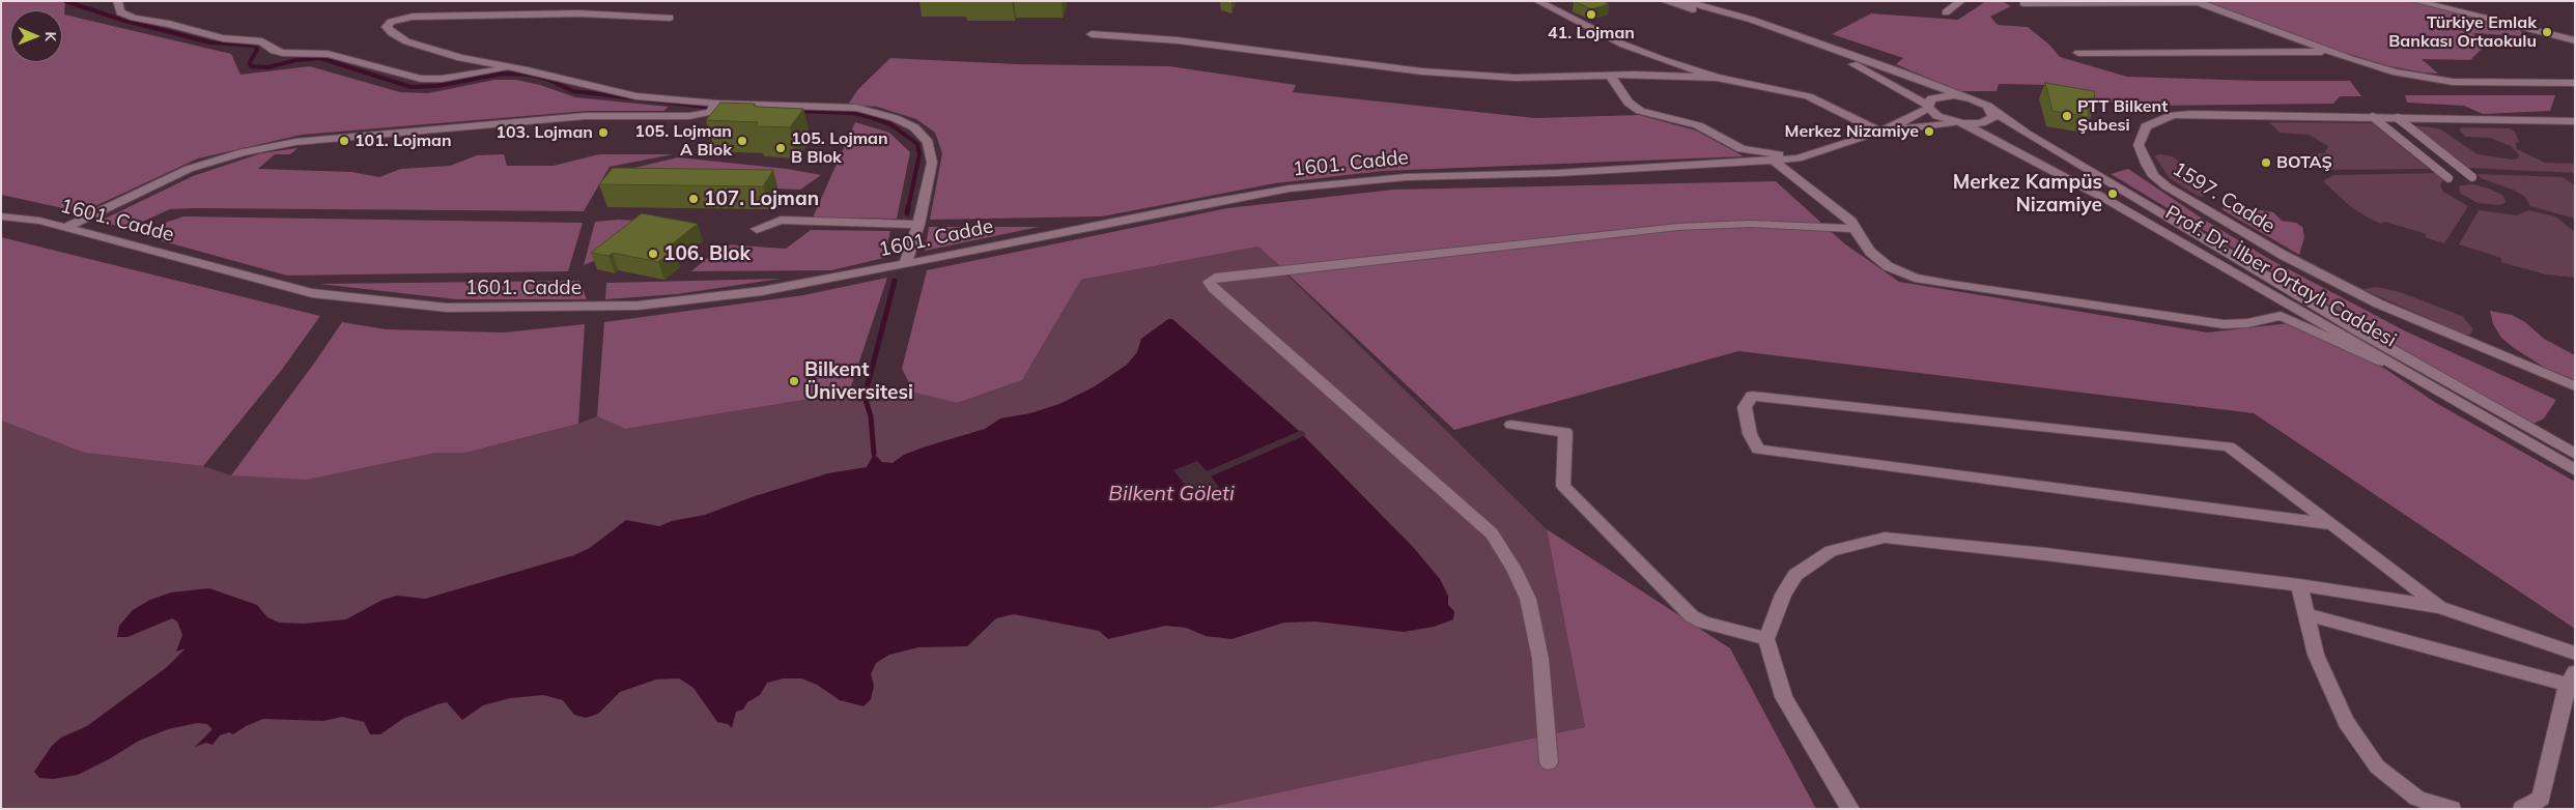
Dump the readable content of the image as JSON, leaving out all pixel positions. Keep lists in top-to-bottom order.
{
  "streets": {
    "street": ["1601. Cadde", "1597. Cadde", "Prof. Dr. İlber Ortaylı Caddesi"]
  },
  "crossings": [
    ["1601. Cadde", "Prof. Dr. İlber Ortaylı Caddesi"]
  ],
  "water": ["Bilkent Göleti"],
  "places": [
    "41. Lojman",
    "Türkiye Emlak Bankası Ortaokulu",
    "PTT Bilkent Şubesi",
    "Merkez Nizamiye",
    "103. Lojman",
    "101. Lojman",
    "105. Lojman A Blok",
    "105. Lojman B Blok",
    "BOTAŞ",
    "Merkez Kampüs Nizamiye",
    "107. Lojman",
    "106. Blok",
    "Bilkent Üniversitesi"
  ],
  "north": "right"
}
